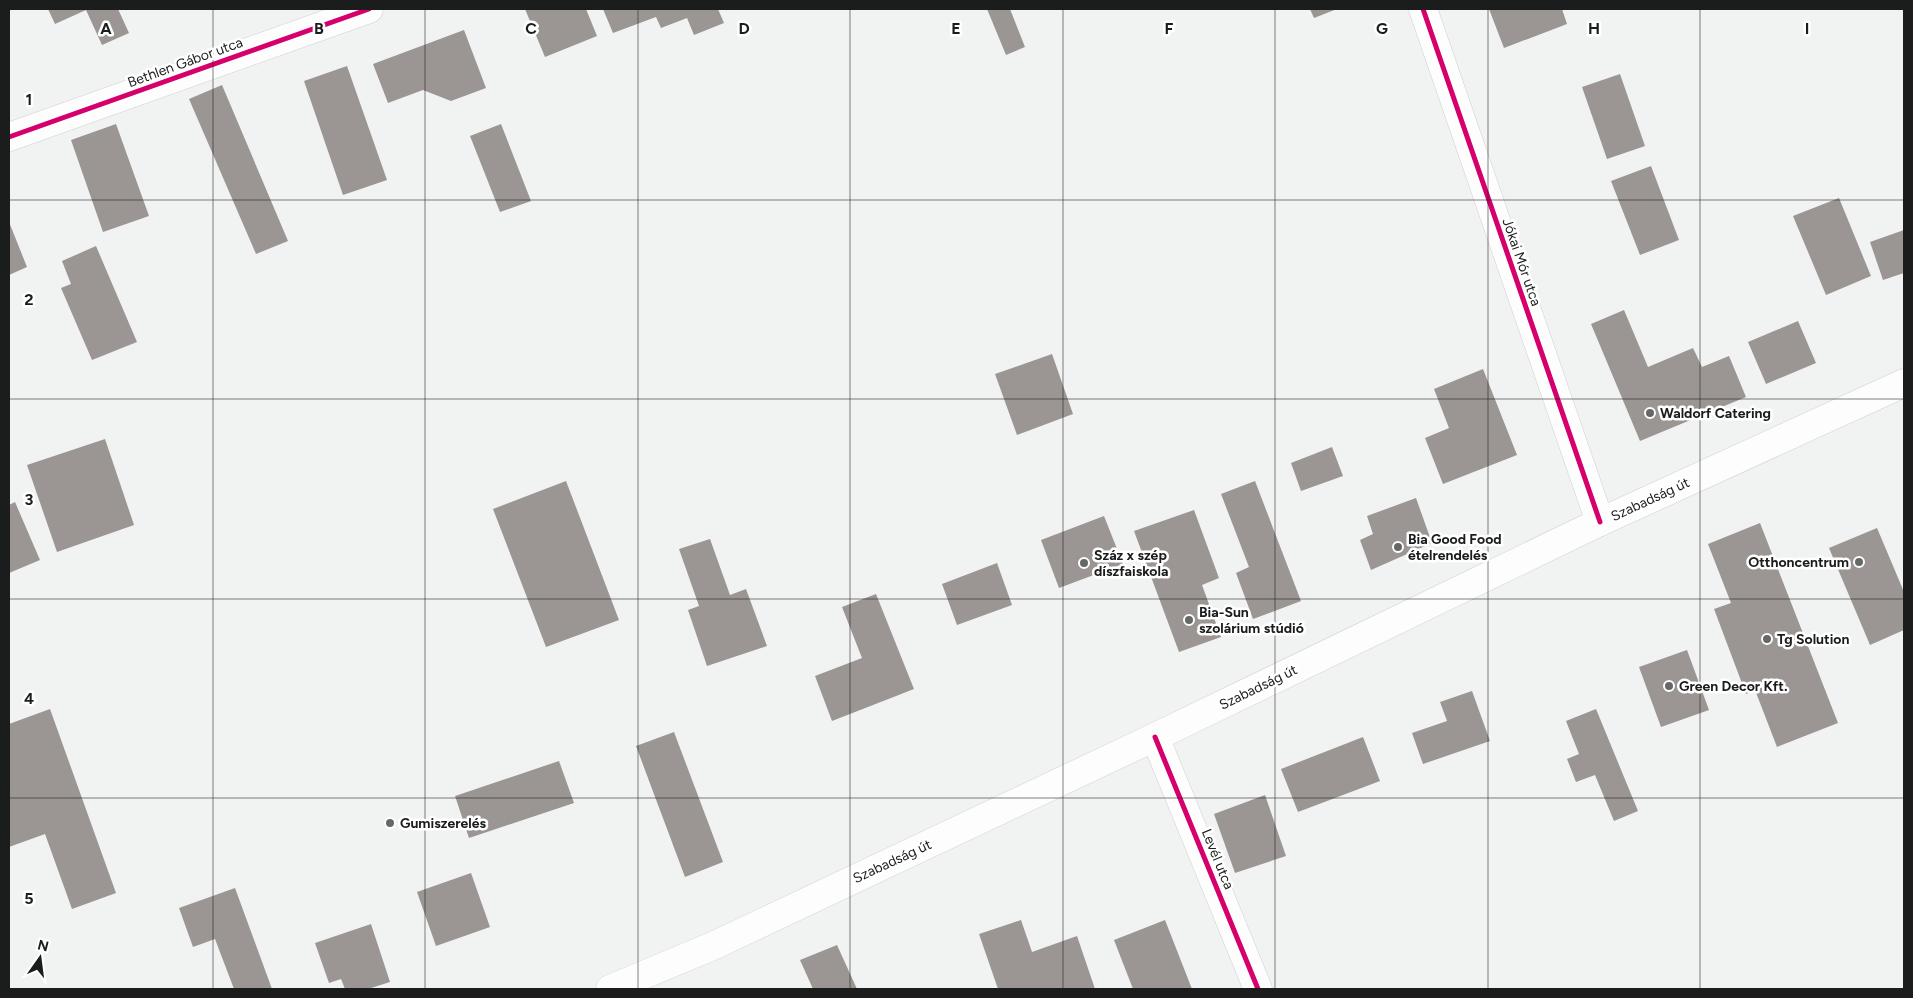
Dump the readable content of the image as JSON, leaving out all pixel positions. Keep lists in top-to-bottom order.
{
  "streets": {
    "main road": [
      "Bethlen Gábor utca",
      "Jókai Mór utca",
      "Szabadság út",
      "Levél utca"
    ]
  },
  "crossings": [
    ["Jókai Mór utca", "Szabadság út"],
    ["Szabadság út", "Levél utca"]
  ],
  "places": [
    "Waldorf Catering",
    "Bia Good Food ételrendelés",
    "Otthoncentrum",
    "Száz x szép díszfaiskola",
    "Bia-Sun szolárium stúdió",
    "Tg Solution",
    "Green Decor Kft.",
    "Gumiszerelés"
  ],
  "north": "top",
  "grid": {
    "columns": [
      "A",
      "B",
      "C",
      "D",
      "E",
      "F",
      "G",
      "H",
      "I"
    ],
    "rows": [
      "1",
      "2",
      "3",
      "4",
      "5"
    ]
  }
}
